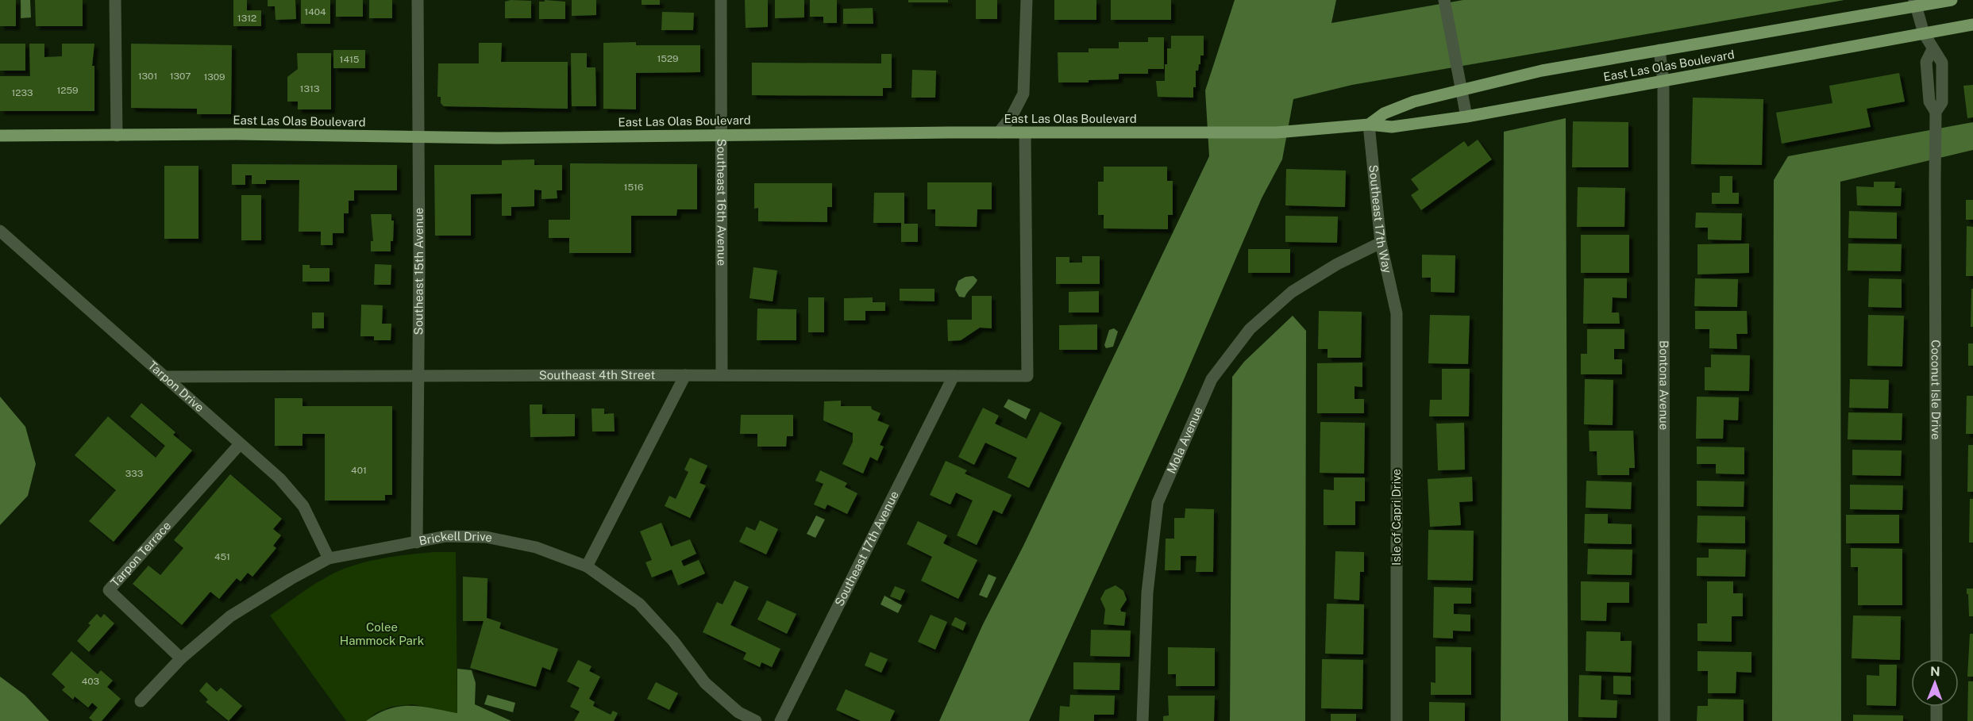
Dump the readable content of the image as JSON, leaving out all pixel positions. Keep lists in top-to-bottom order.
{
  "streets": {
    "main road": ["East Las Olas Boulevard"],
    "street": [
      "Southeast 16th Avenue",
      "Southeast 17th Way",
      "Southeast 15th Avenue",
      "Southeast 4th Street",
      "Bontona Avenue",
      "Tarpon Drive",
      "Coconut Isle Drive",
      "Mola Avenue",
      "Isle of Capri Drive",
      "Brickell Drive",
      "Southeast 17th Avenue",
      "Tarpon Terrace"
    ]
  },
  "crossings": [
    ["East Las Olas Boulevard", "Southeast 16th Avenue"],
    ["East Las Olas Boulevard", "Southeast 17th Way"],
    ["East Las Olas Boulevard", "Southeast 15th Avenue"],
    ["East Las Olas Boulevard", "Southeast 4th Street"],
    ["East Las Olas Boulevard", "Bontona Avenue"],
    ["East Las Olas Boulevard", "Coconut Isle Drive"],
    ["Southeast 16th Avenue", "Southeast 4th Street"],
    ["Southeast 17th Way", "Mola Avenue"],
    ["Southeast 17th Way", "Isle of Capri Drive"],
    ["Southeast 15th Avenue", "Southeast 4th Street"],
    ["Southeast 15th Avenue", "Brickell Drive"],
    ["Southeast 4th Street", "Tarpon Drive"],
    ["Southeast 4th Street", "Southeast 17th Avenue"],
    ["Tarpon Drive", "Brickell Drive"],
    ["Tarpon Drive", "Tarpon Terrace"],
    ["Brickell Drive", "Tarpon Terrace"]
  ],
  "parks": ["Colee Hammock Park"],
  "house_numbers": [
    "1404",
    "1312",
    "1529",
    "1415",
    "1301",
    "1307",
    "1309",
    "1313",
    "1259",
    "1233",
    "1516",
    "401",
    "333",
    "451",
    "403"
  ],
  "north": "top"
}
